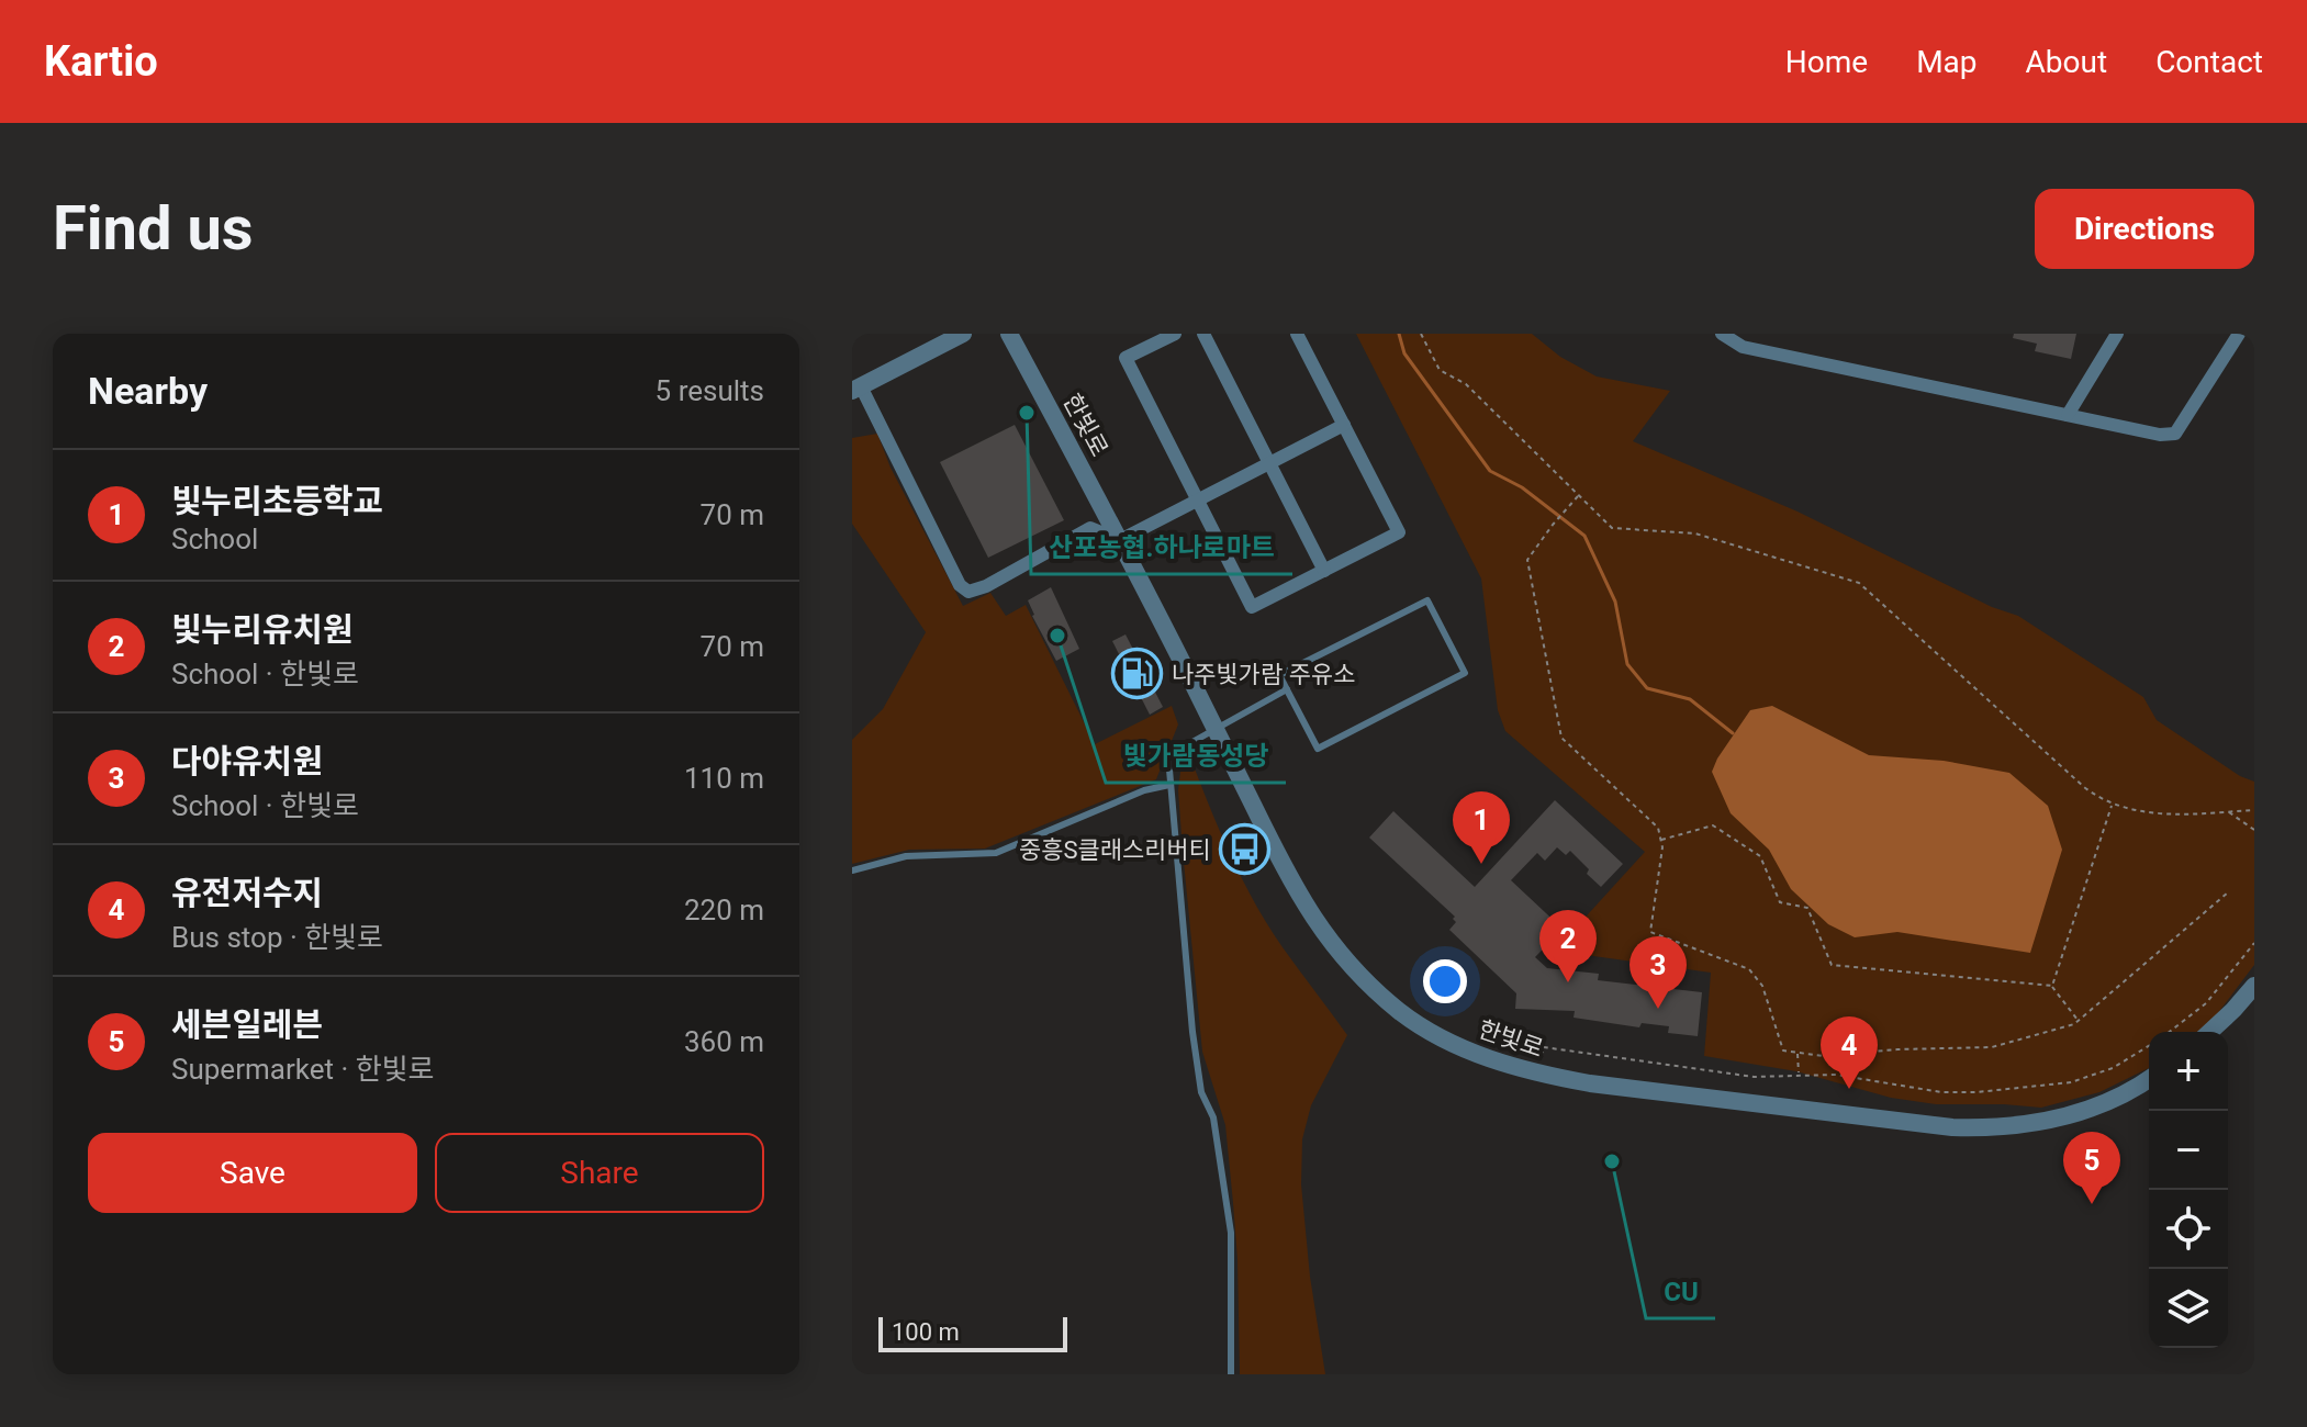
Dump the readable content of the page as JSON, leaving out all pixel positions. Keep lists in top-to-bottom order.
{
  "streets": {
    "street": ["한빛로"]
  },
  "places": {
    "other": ["산포농협.하나로마트", "빛가람동성당", "CU"],
    "fuel station": ["나주빛가람 주유소"],
    "bus stop": ["중흥S클래스리버티"]
  },
  "scale_bar": "100 m",
  "page": {
    "header": "Kartio",
    "nav": [
      "Home",
      "Map",
      "About",
      "Contact"
    ],
    "buttons": [
      "Directions",
      ["Save", "Share"]
    ],
    "title": "Find us",
    "heading": ["Nearby", "5 results"],
    "list": [
      {
        "mark": "1",
        "name": "빛누리초등학교",
        "note": "School",
        "value": "70 m"
      },
      {
        "mark": "2",
        "name": "빛누리유치원",
        "note": "School · 한빛로",
        "value": "70 m"
      },
      {
        "mark": "3",
        "name": "다야유치원",
        "note": "School · 한빛로",
        "value": "110 m"
      },
      {
        "mark": "4",
        "name": "유전저수지",
        "note": "Bus stop · 한빛로",
        "value": "220 m"
      },
      {
        "mark": "5",
        "name": "세븐일레븐",
        "note": "Supermarket · 한빛로",
        "value": "360 m"
      }
    ],
    "pins": [
      "1",
      "2",
      "3",
      "4",
      "5"
    ],
    "map_buttons": ["+", "−"],
    "scale": "100 m"
  }
}
